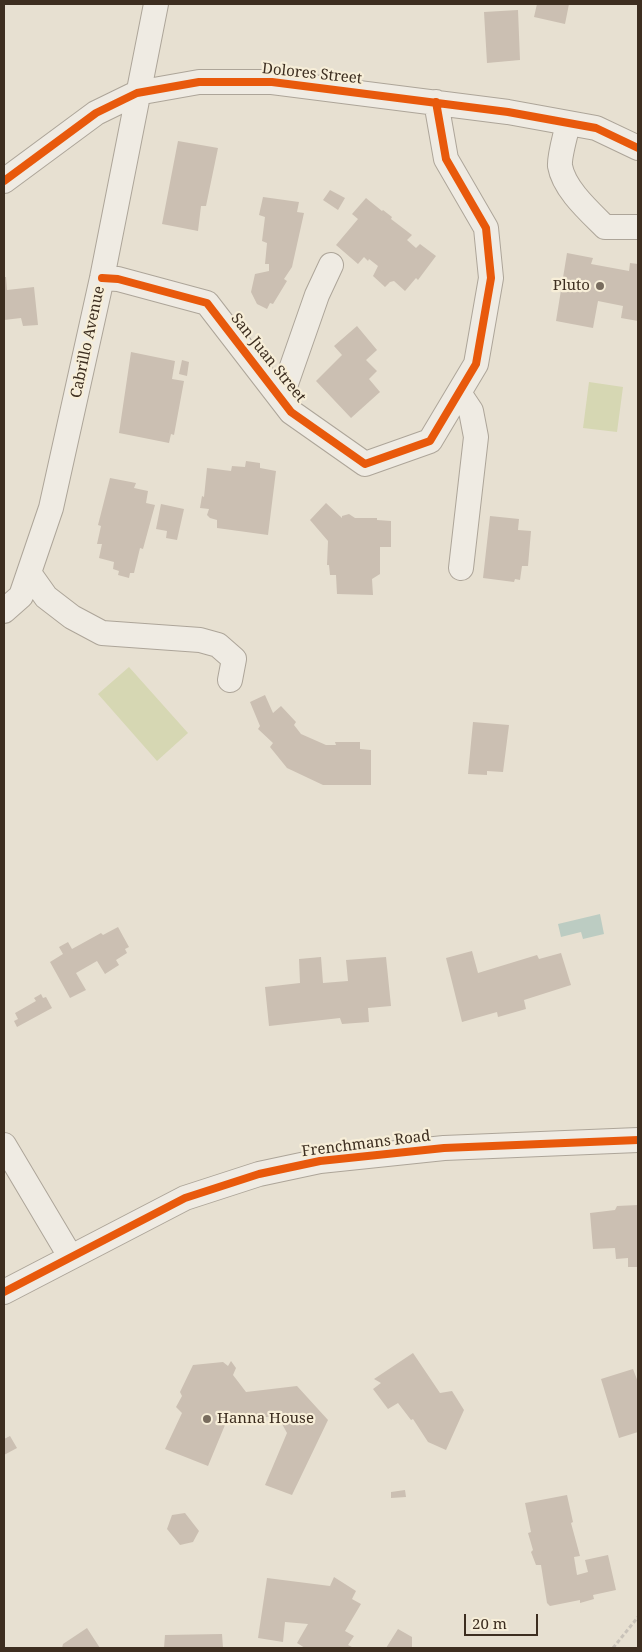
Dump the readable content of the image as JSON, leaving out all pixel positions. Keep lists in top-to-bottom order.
{
  "streets": {
    "street": [
      "Dolores Street",
      "Cabrillo Avenue",
      "San Juan Street",
      "Frenchmans Road"
    ]
  },
  "crossings": [
    ["Dolores Street", "Cabrillo Avenue"],
    ["Dolores Street", "San Juan Street"],
    ["Cabrillo Avenue", "San Juan Street"]
  ],
  "places": ["Pluto", "Hanna House"],
  "scale_bar": "20 m"
}
